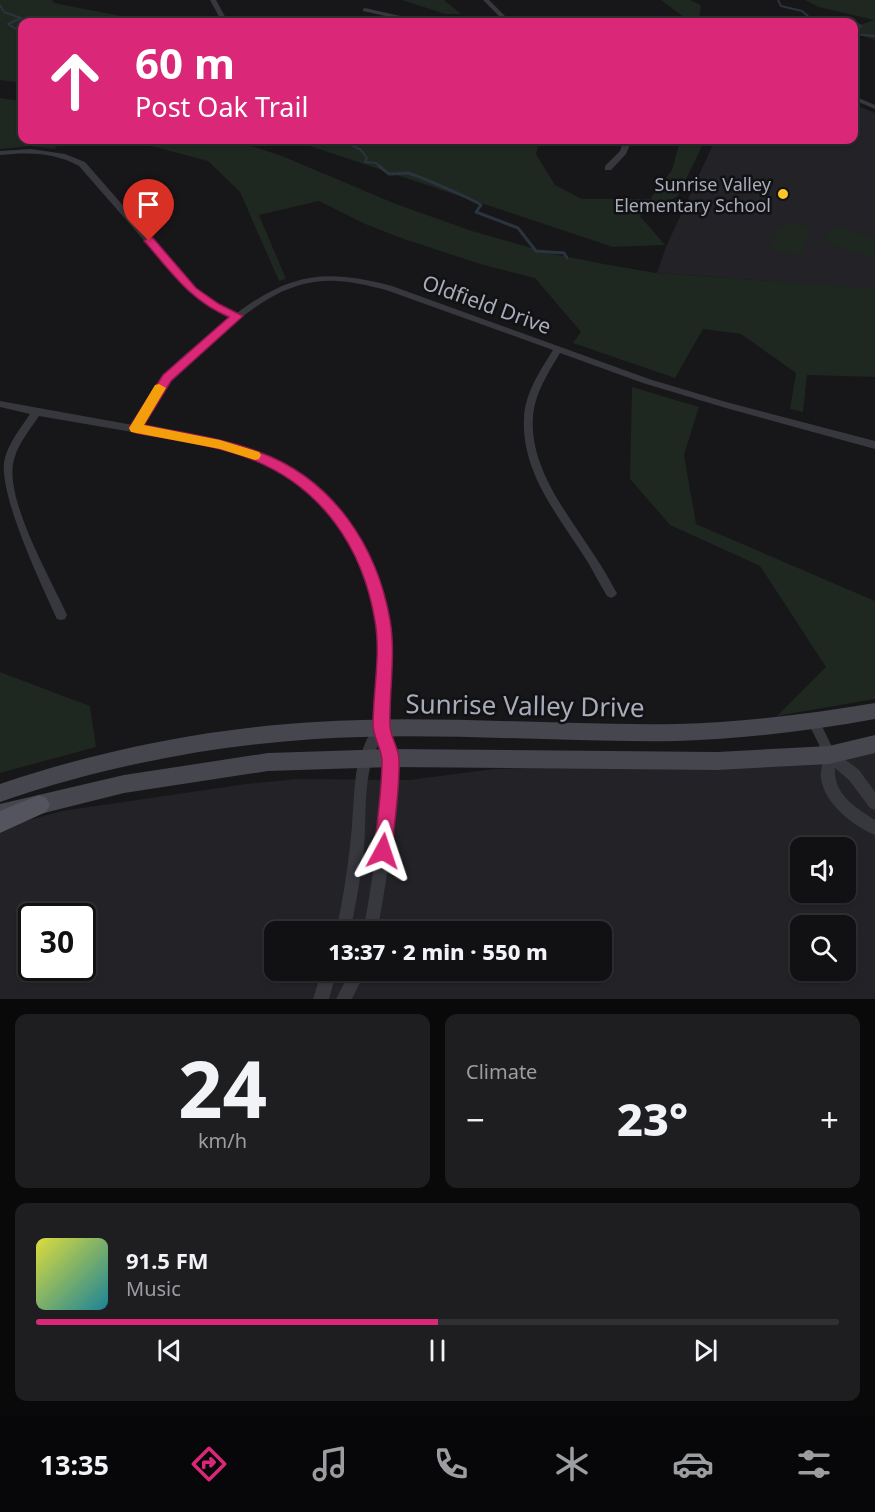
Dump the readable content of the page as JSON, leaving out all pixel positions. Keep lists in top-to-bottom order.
{
  "streets": {
    "main road": ["Sunrise Valley Drive"],
    "street": ["Oldfield Drive"]
  },
  "places": ["Sunrise Valley Elementary School"],
  "page": {
    "turn": ["60 m", "Post Oak Trail"],
    "limit": "30",
    "trip": "13:37 · 2 min · 550 m",
    "tile": [
      ["24", "km/h"],
      "Climate"
    ],
    "heat": ["−", "23°", "+"],
    "song": ["91.5 FM", "Music"],
    "tabs": "13:35"
  }
}
